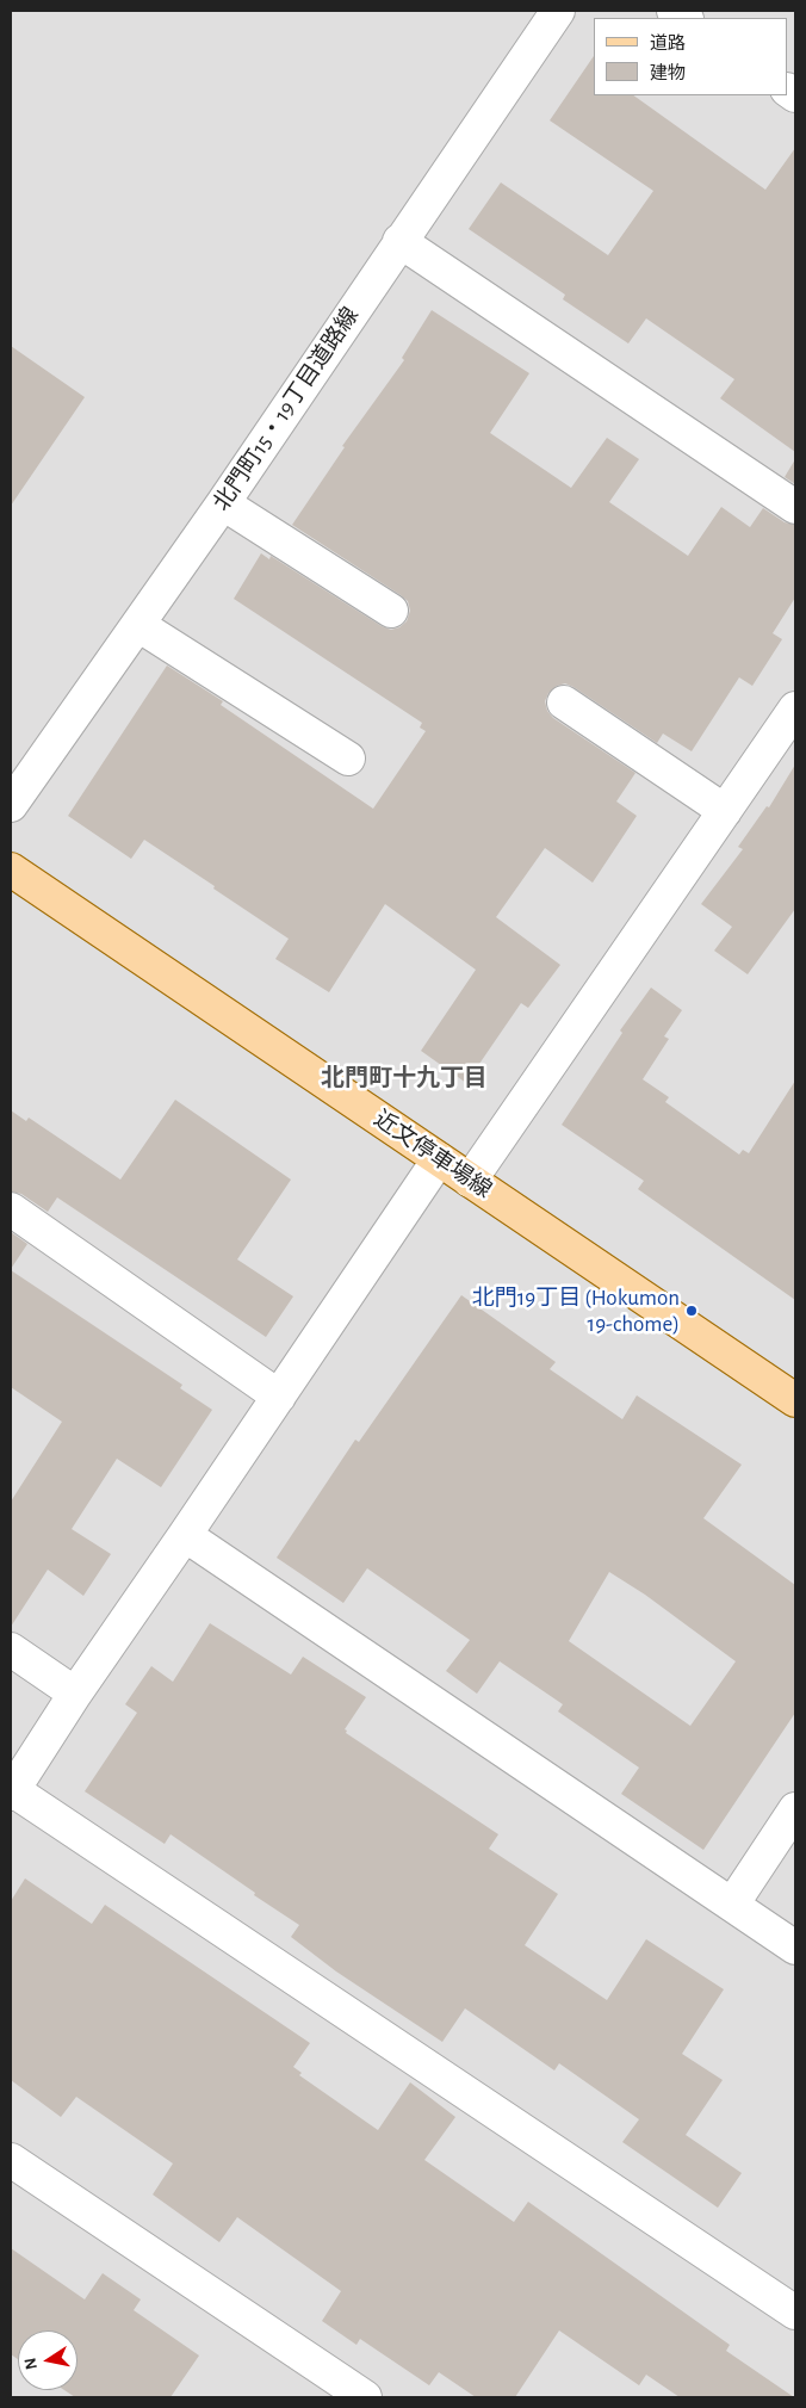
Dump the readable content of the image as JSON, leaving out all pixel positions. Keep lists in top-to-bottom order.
{
  "streets": {
    "main road": ["近文停車場線"],
    "street": ["北門町15・19丁目道路線"]
  },
  "districts": ["北門町十九丁目"],
  "places": ["北門19丁目 (Hokumon 19-chome)"],
  "legend": ["道路", "建物"],
  "north": "left"
}
